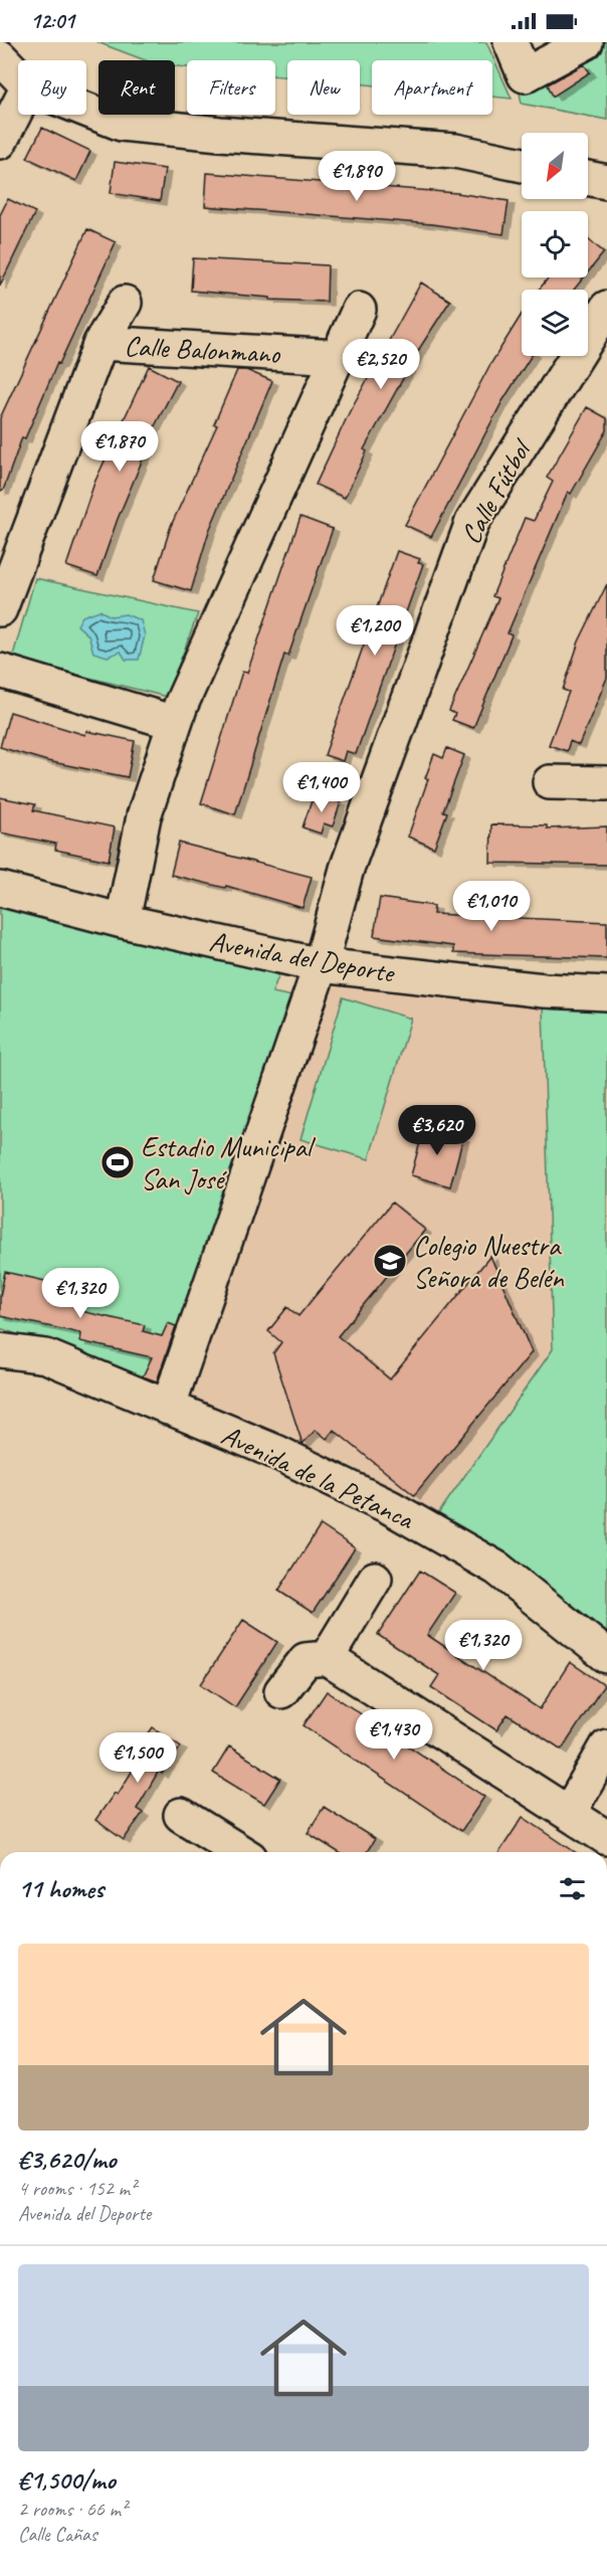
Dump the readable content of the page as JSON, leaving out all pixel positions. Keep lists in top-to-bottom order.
{
  "streets": {
    "street": [
      "Calle Balonmano",
      "Calle Fútbol",
      "Avenida del Deporte",
      "Avenida de la Petanca"
    ]
  },
  "crossings": [
    ["Calle Fútbol", "Avenida del Deporte"],
    ["Calle Fútbol", "Avenida de la Petanca"]
  ],
  "places": {
    "sports": ["Estadio Municipal San José"],
    "school or university": ["Colegio Nuestra Señora de Belén"]
  },
  "north": "bottom left",
  "page": {
    "status": "12:01",
    "chip": [
      "Buy",
      "Rent",
      "Filters",
      "New",
      "Apartment"
    ],
    "price": [
      "€1,890",
      "€2,520",
      "€1,870",
      "€1,200",
      "€1,400",
      "€1,010",
      "€3,620",
      "€1,320",
      "€1,320",
      "€1,430",
      "€1,500"
    ],
    "heading": "11 homes",
    "list": [
      {
        "name": "€3,620/mo",
        "note": "4 rooms · 152 m² · Avenida del Deporte"
      },
      {
        "name": "€1,500/mo",
        "note": "2 rooms · 66 m² · Calle Cañas"
      }
    ]
  }
}
